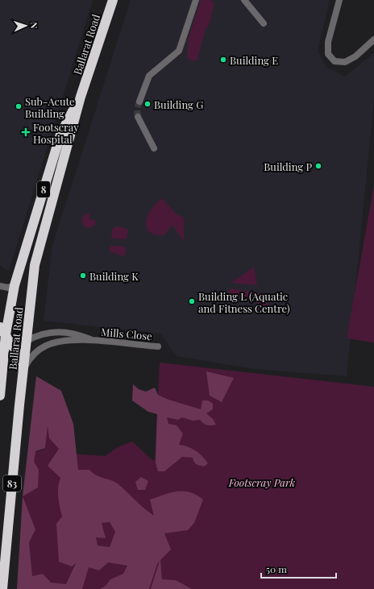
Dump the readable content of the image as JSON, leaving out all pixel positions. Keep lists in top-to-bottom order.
{
  "streets": {
    "highway": ["Ballarat Road", "8", "83"],
    "street": ["Mills Close"]
  },
  "crossings": [
    ["Ballarat Road", "Mills Close"],
    ["Ballarat Road", "83"]
  ],
  "parks": ["Footscray Park"],
  "places": {
    "other": [
      "Building E",
      "Building G",
      "Sub-Acute Building",
      "Building P",
      "Building K",
      "Building L (Aquatic and Fitness Centre)"
    ],
    "health": ["Footscray Hospital"]
  },
  "scale_bar": "50 m",
  "north": "right"
}
